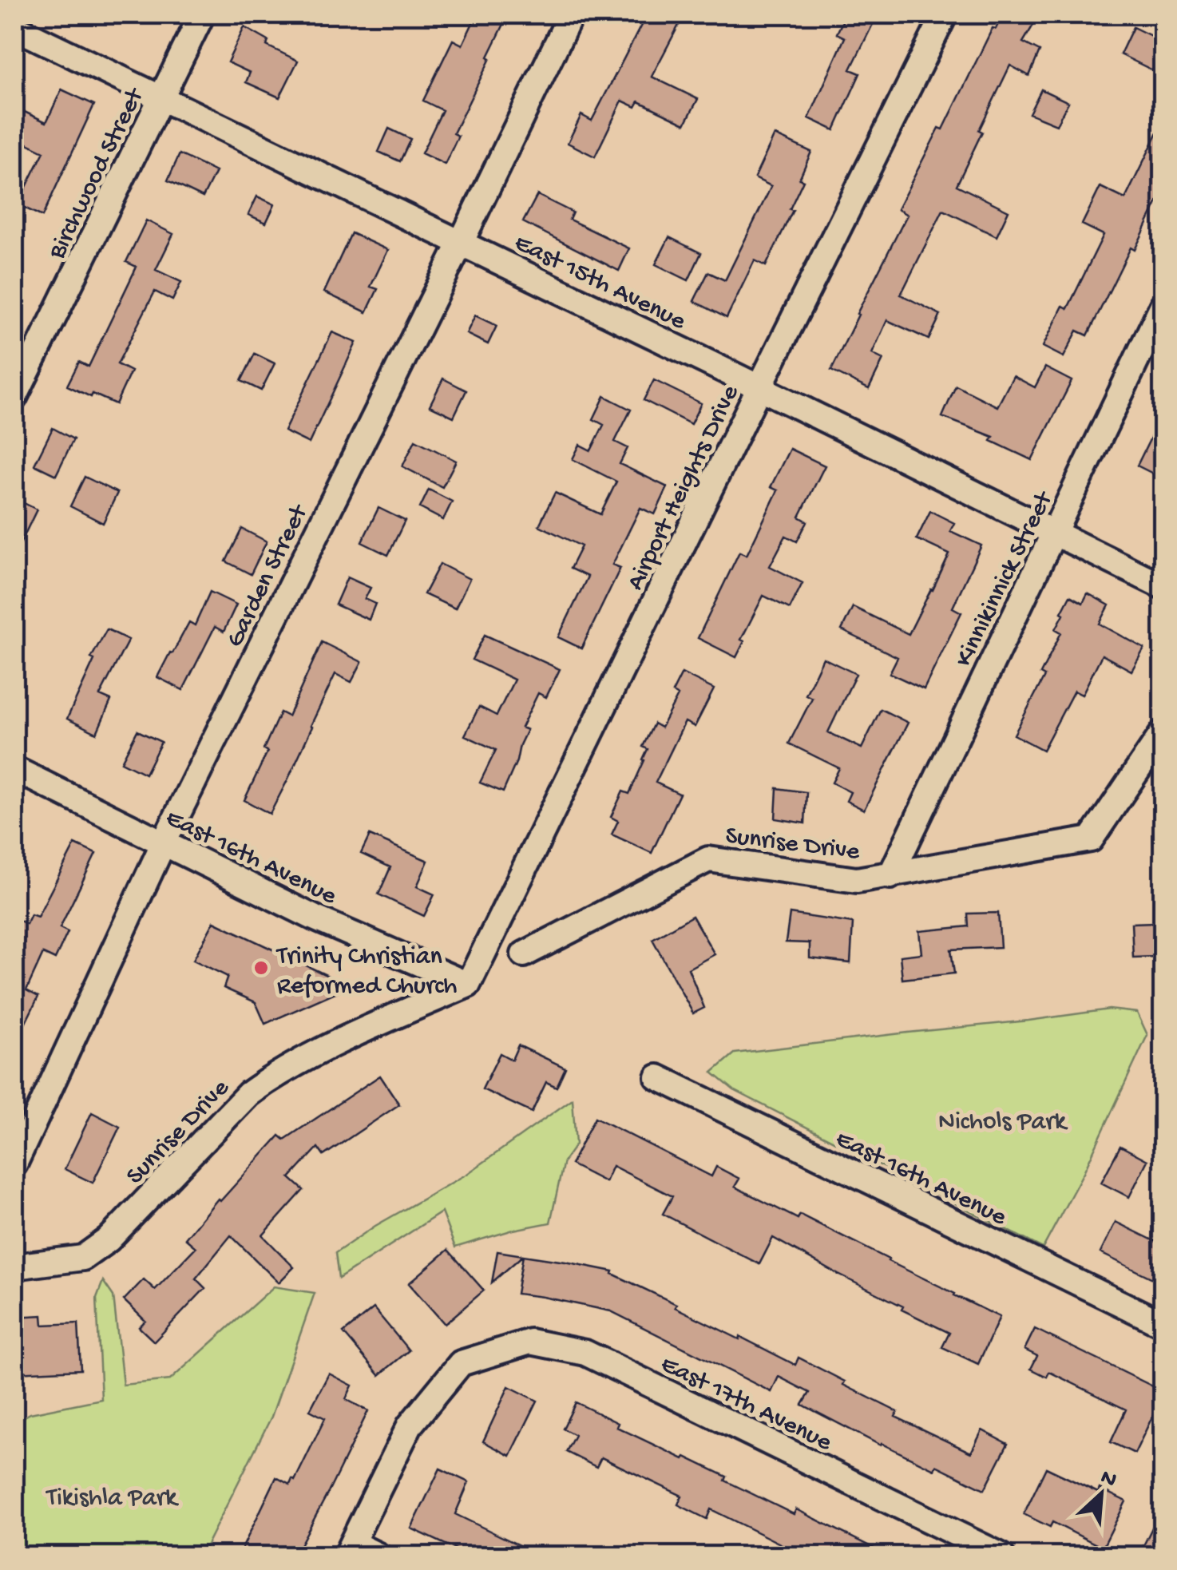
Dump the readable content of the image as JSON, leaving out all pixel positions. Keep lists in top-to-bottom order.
{
  "streets": {
    "street": [
      "Birchwood Street",
      "East 15th Avenue",
      "Airport Heights Drive",
      "Garden Street",
      "Kinnikinnick Street",
      "Sunrise Drive",
      "East 16th Avenue",
      "East 17th Avenue"
    ]
  },
  "crossings": [
    ["Birchwood Street", "East 15th Avenue"],
    ["East 15th Avenue", "Airport Heights Drive"],
    ["East 15th Avenue", "Garden Street"],
    ["East 15th Avenue", "Kinnikinnick Street"],
    ["Airport Heights Drive", "Sunrise Drive"],
    ["Airport Heights Drive", "East 16th Avenue"],
    ["Garden Street", "East 16th Avenue"],
    ["Kinnikinnick Street", "Sunrise Drive"],
    ["Sunrise Drive", "East 16th Avenue"]
  ],
  "parks": ["Nichols Park", "Tikishla Park"],
  "places": ["Trinity Christian Reformed Church"],
  "north": "top right"
}
